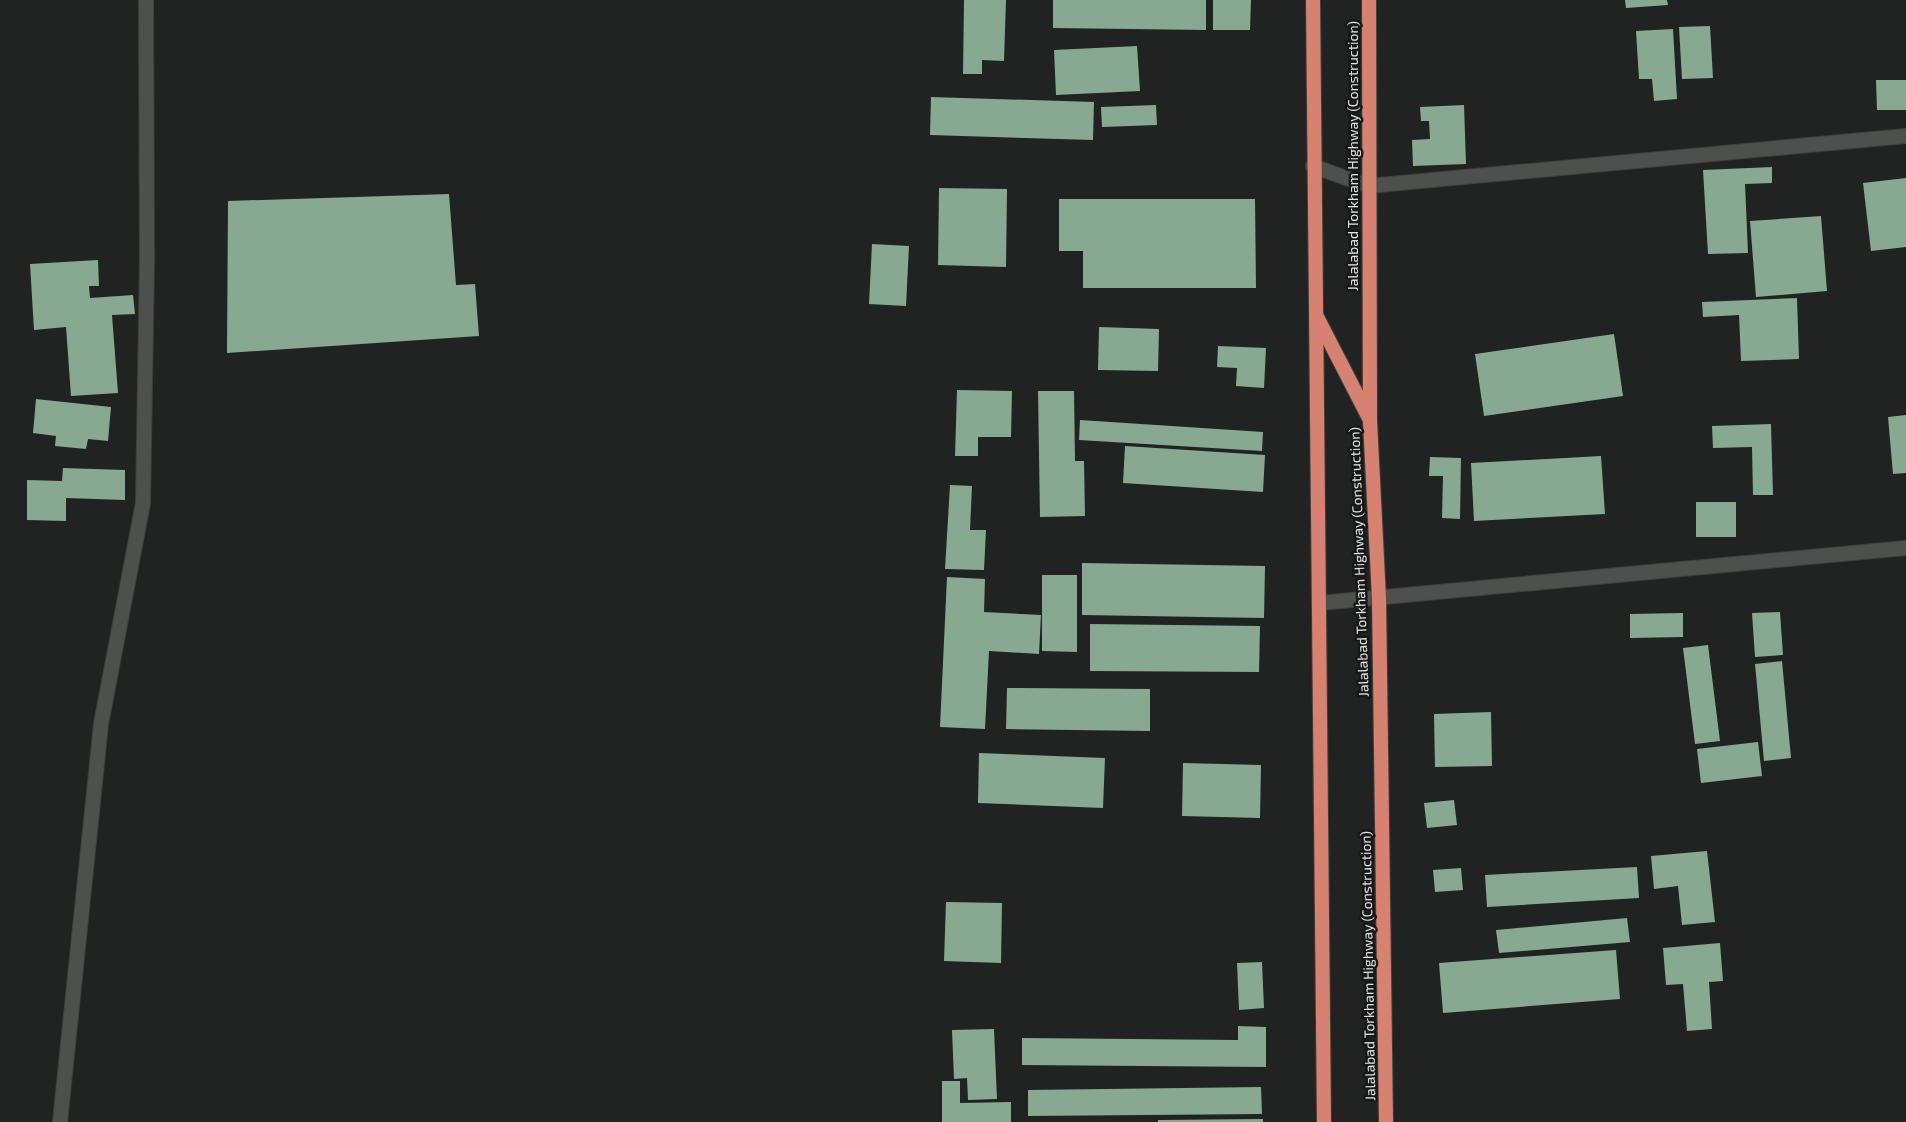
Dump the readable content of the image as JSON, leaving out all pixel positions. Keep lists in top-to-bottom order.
{
  "streets": {
    "highway": ["Jalalabad Torkham Highway (Construction)"]
  }
}
